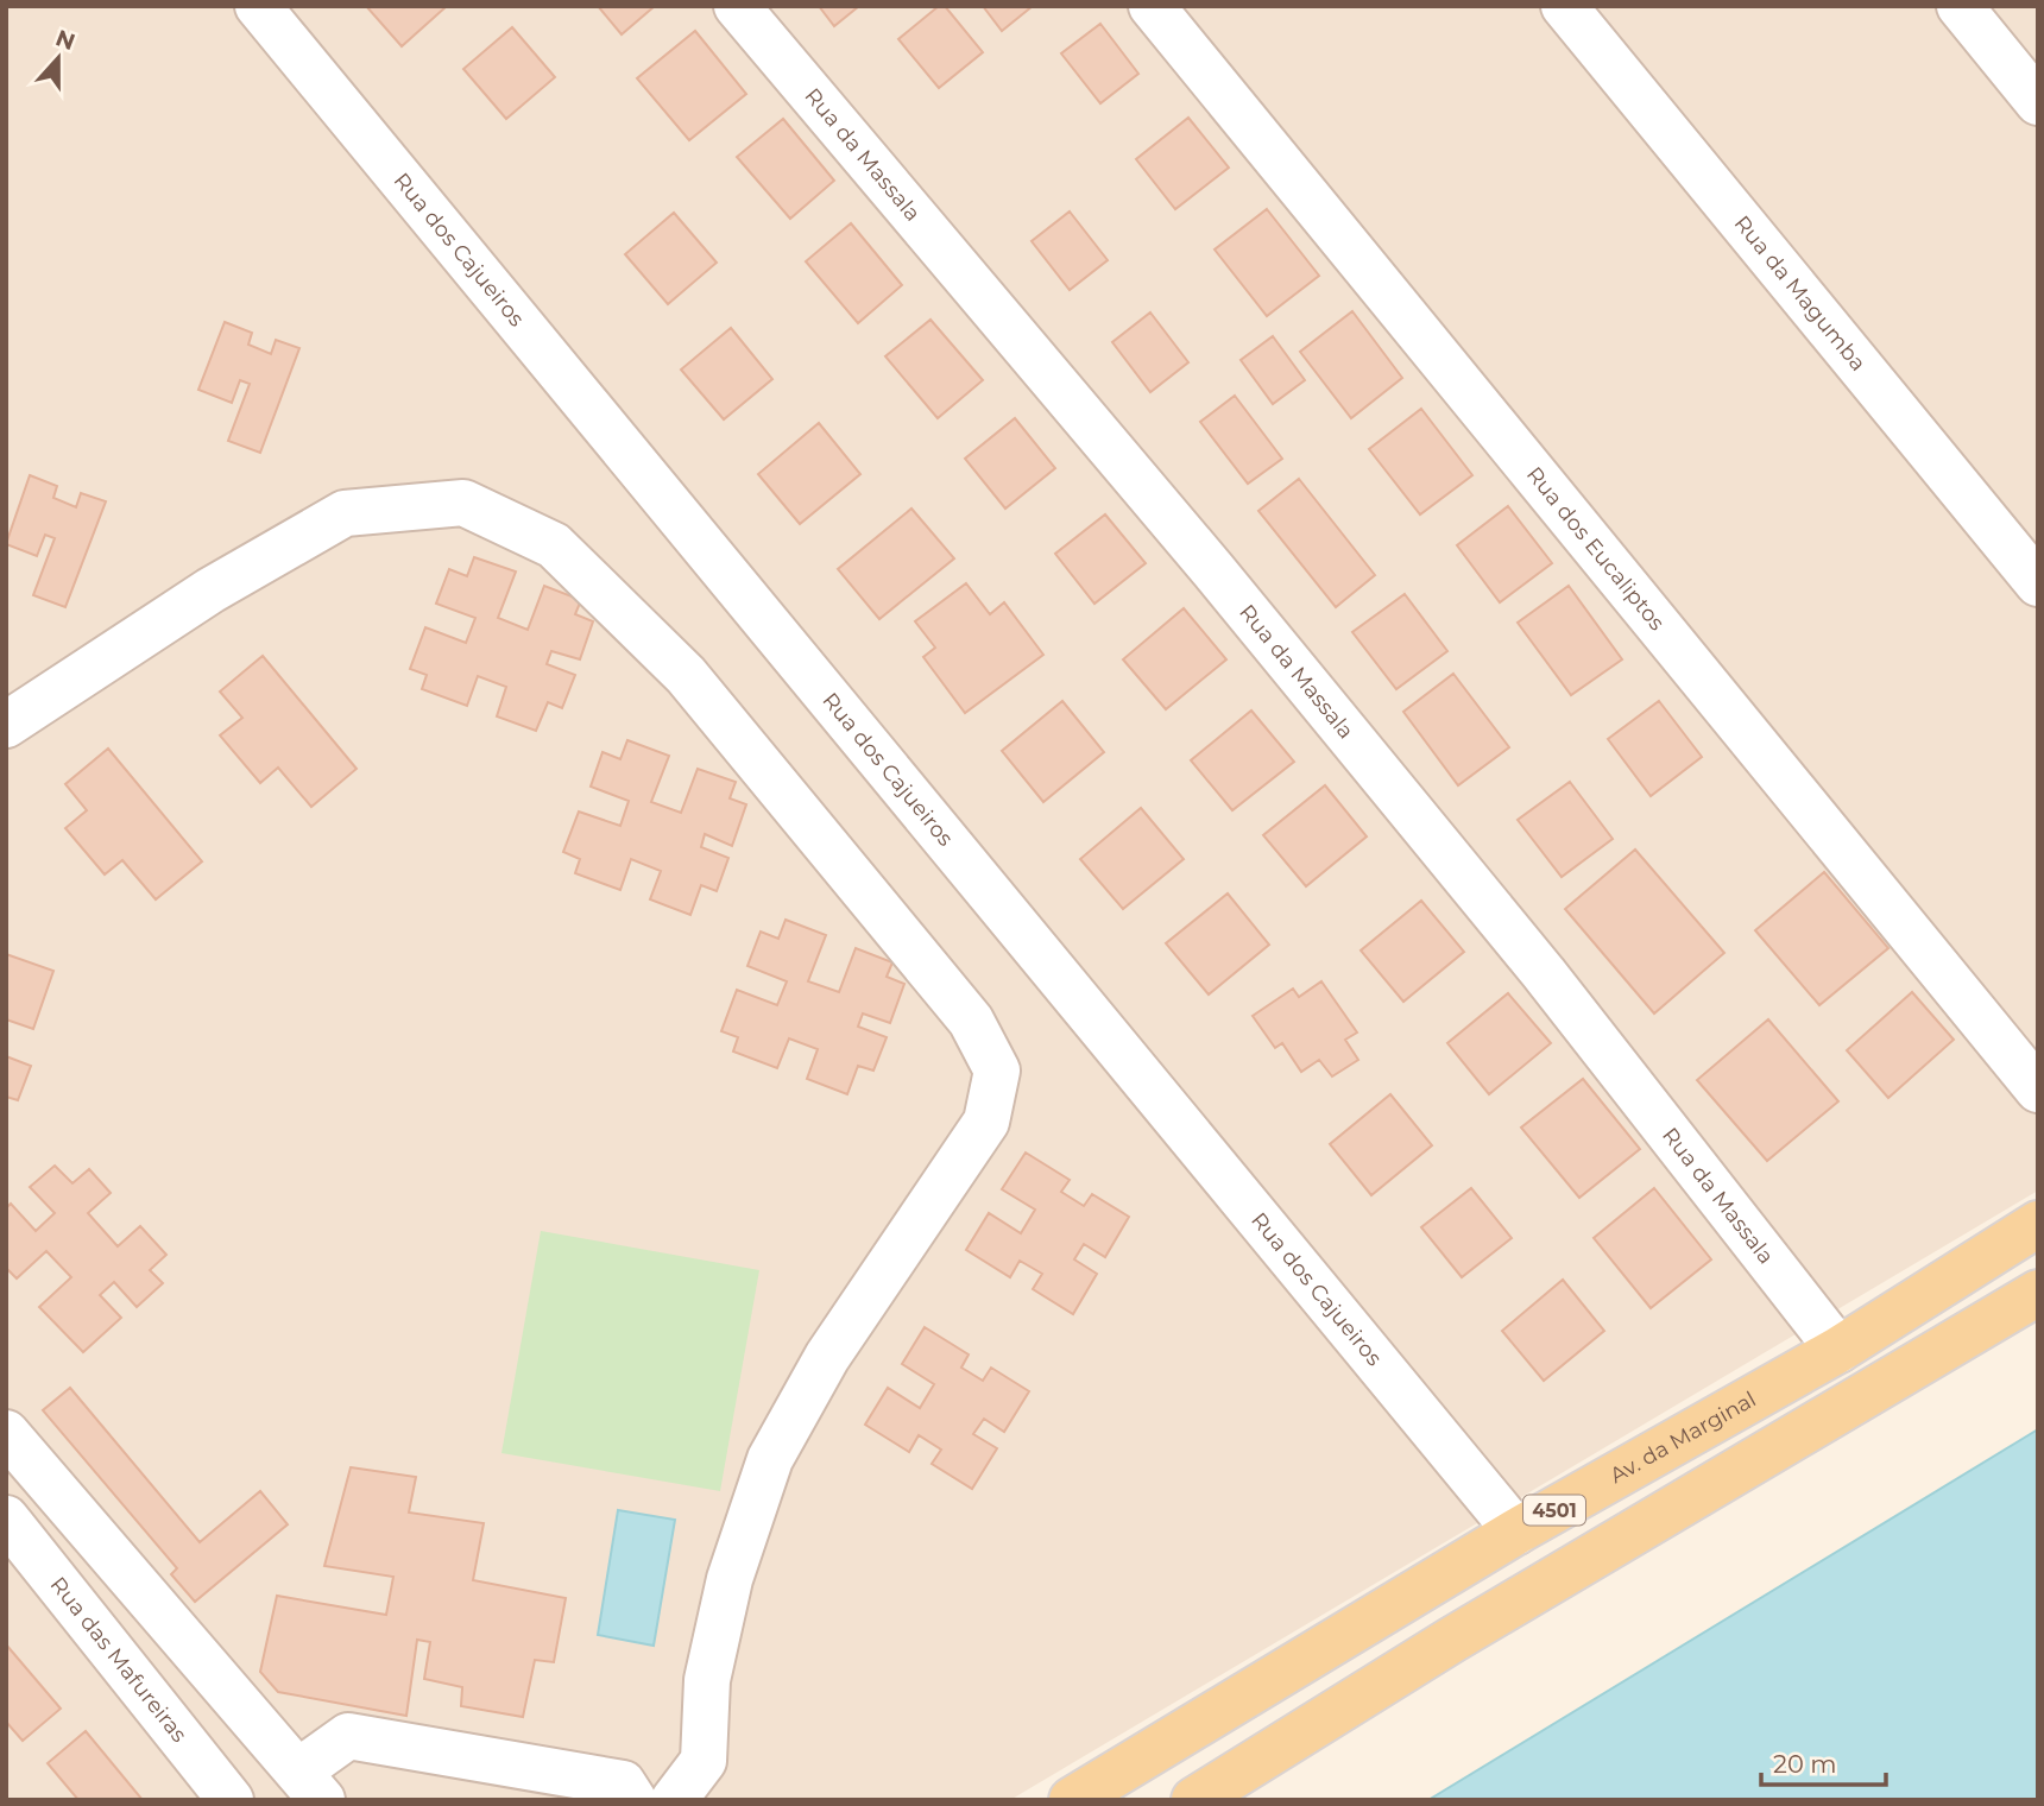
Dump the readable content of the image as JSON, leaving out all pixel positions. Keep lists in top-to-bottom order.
{
  "streets": {
    "main road": ["Av. da Marginal", "4501"],
    "street": [
      "Rua da Massala",
      "Rua dos Cajueiros",
      "Rua da Magumba",
      "Rua dos Eucaliptos",
      "Rua das Mafureiras"
    ]
  },
  "crossings": [
    ["Rua da Massala", "Av. da Marginal"],
    ["Rua dos Cajueiros", "Av. da Marginal"]
  ],
  "scale_bar": "20 m",
  "north": "top"
}
